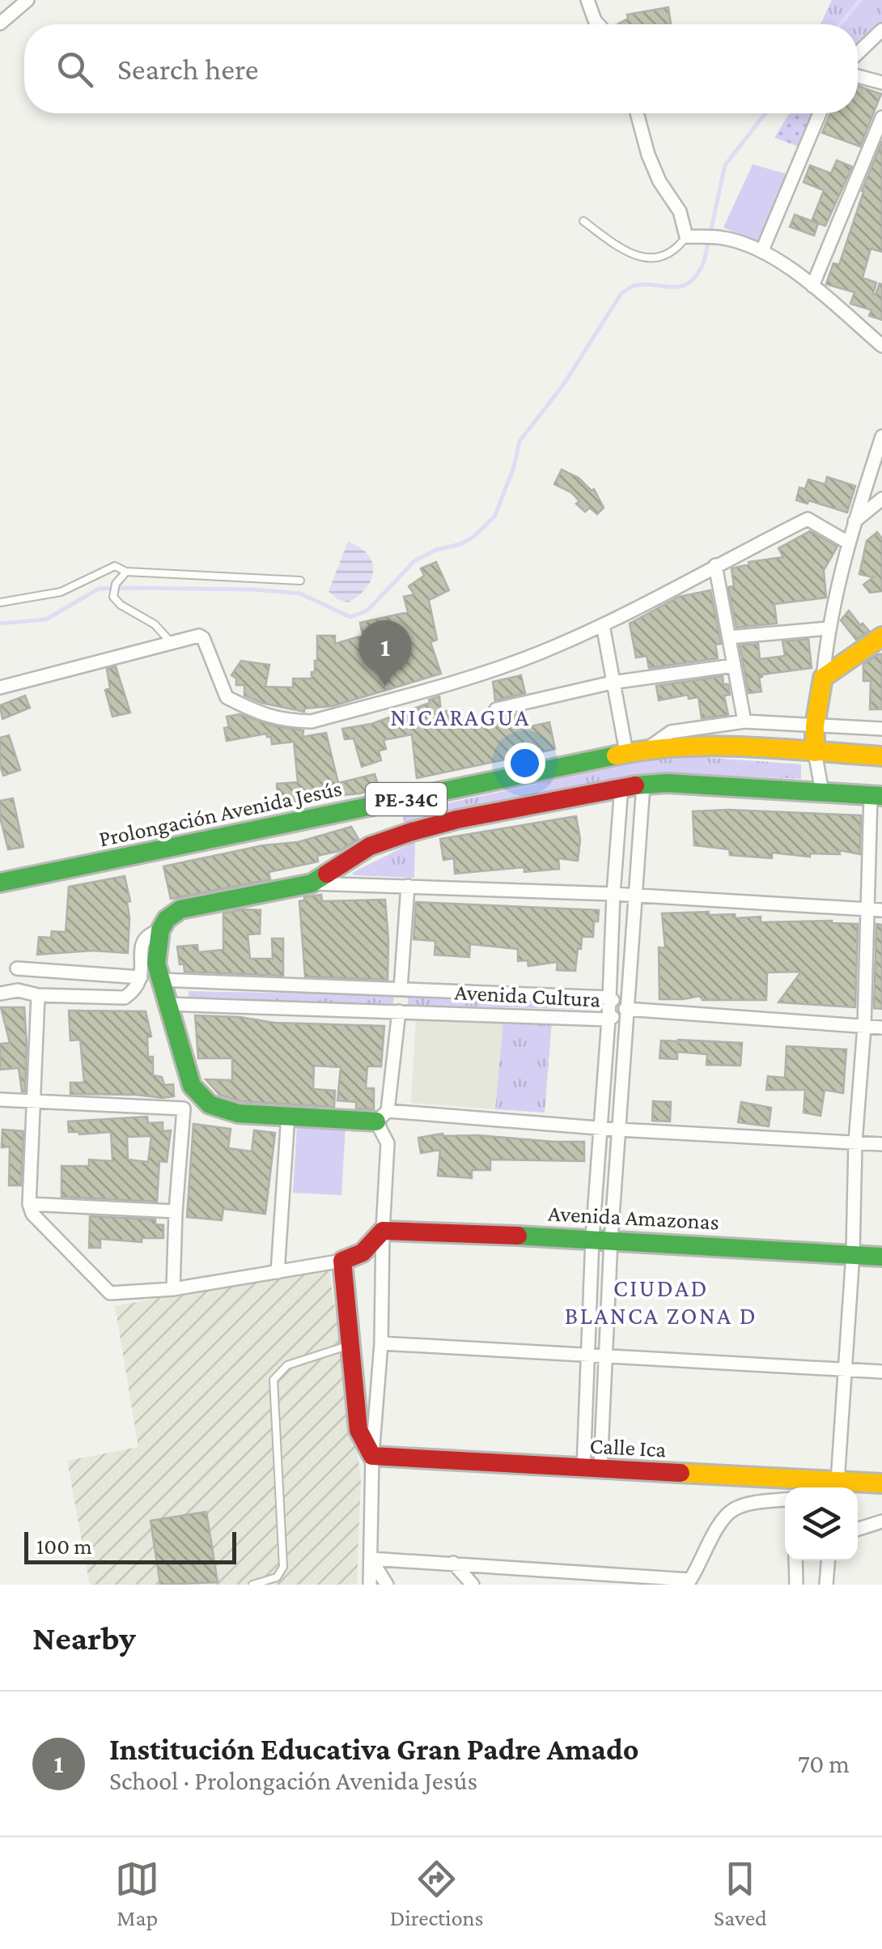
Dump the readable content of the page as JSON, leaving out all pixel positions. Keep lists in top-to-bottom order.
{
  "streets": {
    "street": [
      "PE-34C",
      "Prolongación Avenida Jesús",
      "Avenida Cultura",
      "Avenida Amazonas",
      "Calle Ica"
    ]
  },
  "districts": ["NICARAGUA", "CIUDAD BLANCA ZONA D"],
  "scale_bar": "100 m",
  "page": {
    "search": "Search here",
    "pins": "1",
    "scale": "100 m",
    "heading": "Nearby",
    "list": [
      {
        "mark": "1",
        "name": "Institución Educativa Gran Padre Amado",
        "note": "School · Prolongación Avenida Jesús",
        "value": "70 m"
      }
    ],
    "nav": ["Map", "Directions", "Saved"]
  }
}
